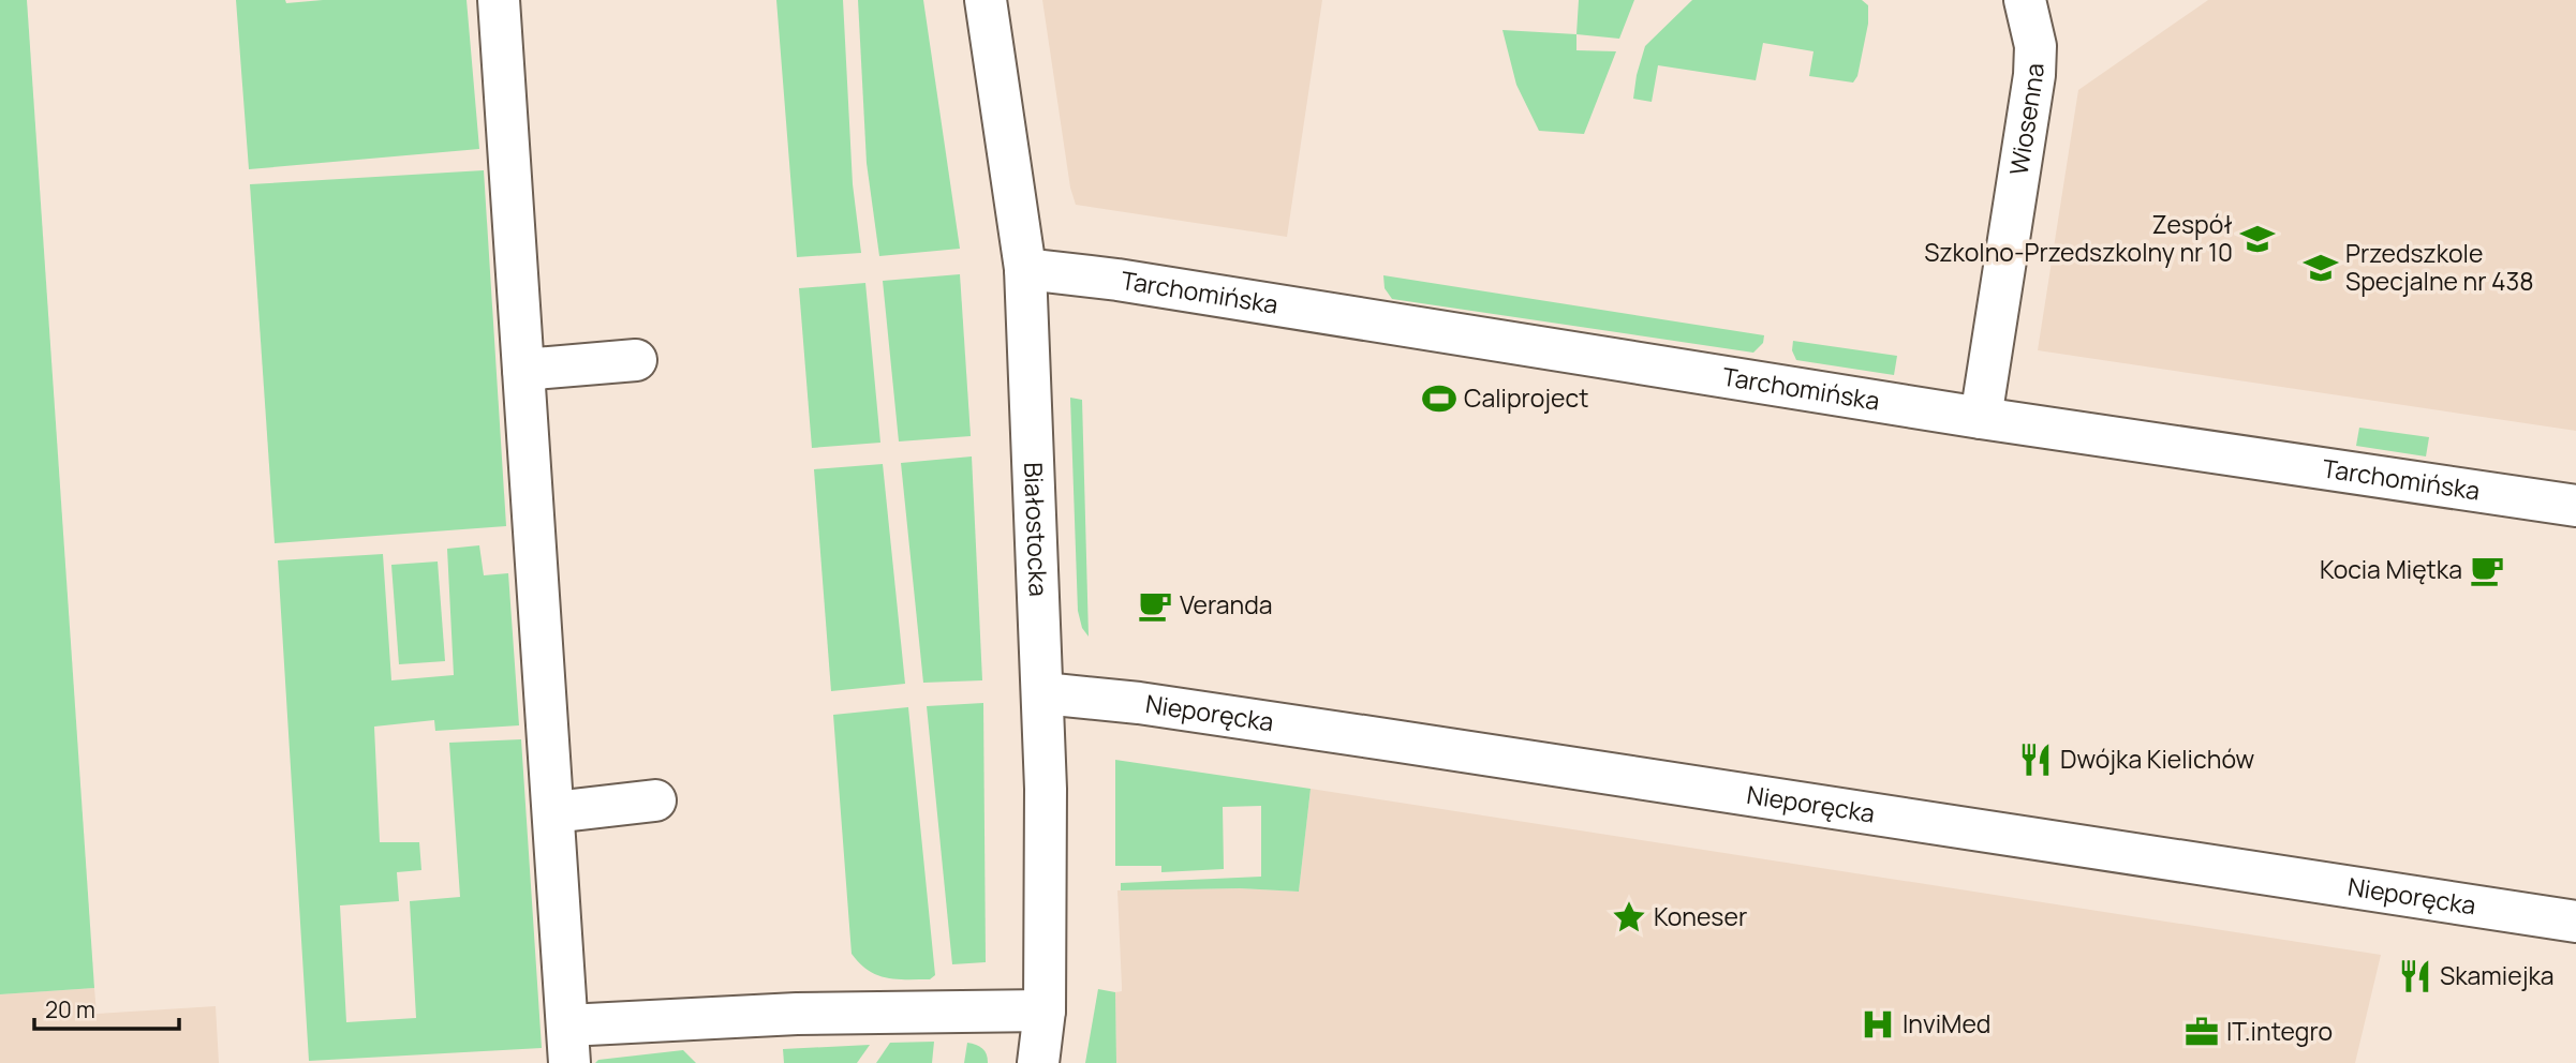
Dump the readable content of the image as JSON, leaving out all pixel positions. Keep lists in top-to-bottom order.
{
  "streets": {
    "street": [
      "Wiosenna",
      "Tarchomińska",
      "Białostocka",
      "Nieporęcka"
    ]
  },
  "crossings": [
    ["Wiosenna", "Tarchomińska"],
    ["Tarchomińska", "Białostocka"],
    ["Białostocka", "Nieporęcka"]
  ],
  "places": {
    "school or university": ["Zespół Szkolno-Przedszkolny nr 10", "Przedszkole Specjalne nr 438"],
    "sports": ["Caliproject"],
    "cafe": ["Kocia Miętka", "Veranda"],
    "restaurant": ["Dwójka Kielichów", "Skamiejka"],
    "place": ["Koneser"],
    "hospital": ["InviMed"],
    "office": ["IT.integro"]
  },
  "scale_bar": "20 m"
}
